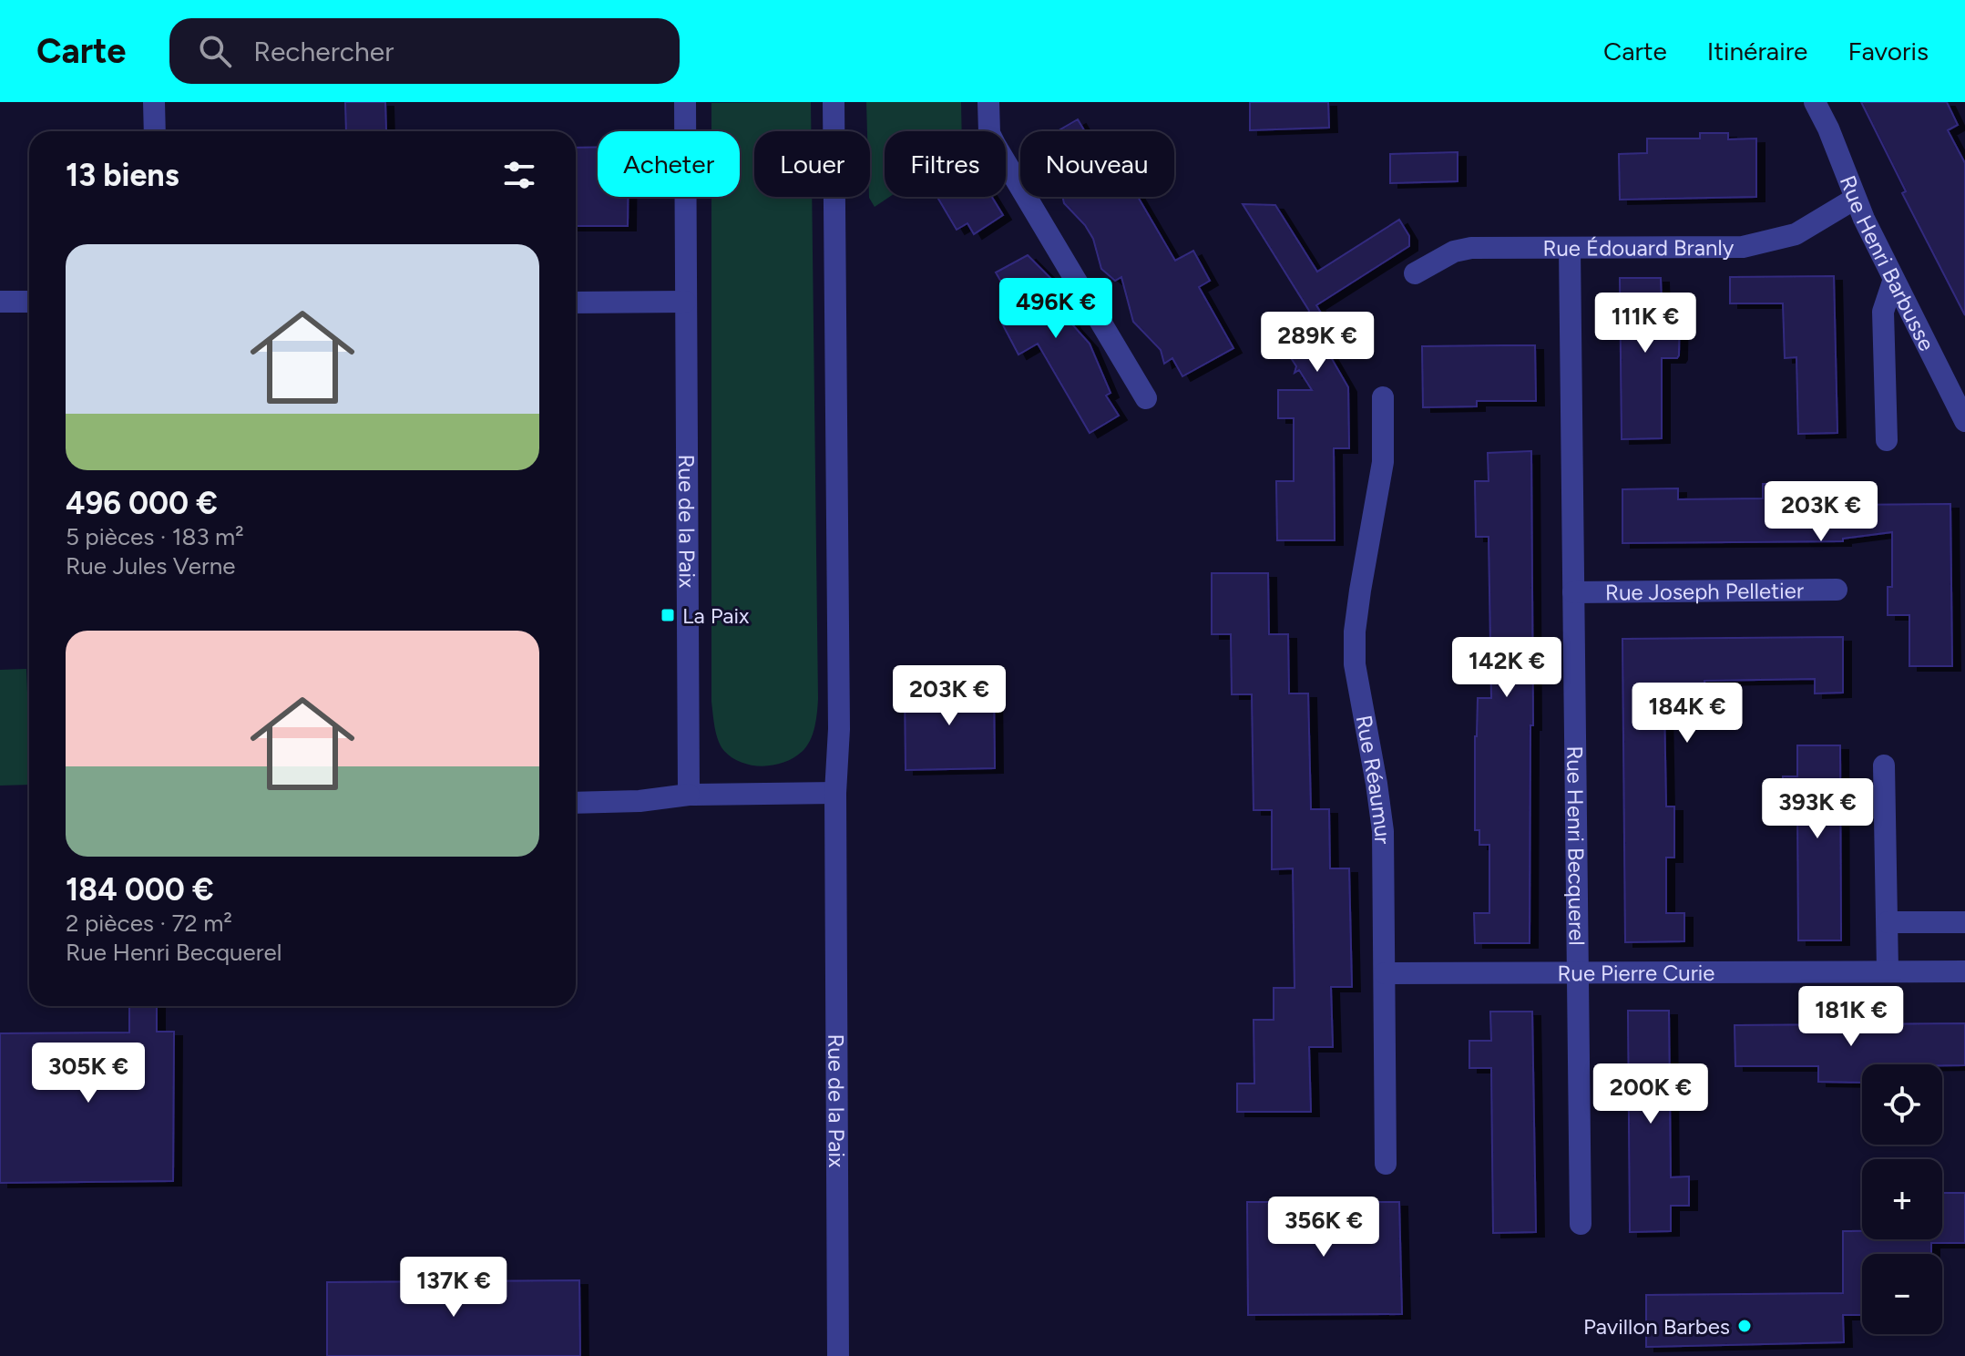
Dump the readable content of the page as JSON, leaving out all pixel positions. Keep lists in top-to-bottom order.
{
  "streets": {
    "street": [
      "Rue Édouard Branly",
      "Rue Henri Barbusse",
      "Rue de la Paix",
      "Rue Joseph Pelletier",
      "Rue Réaumur",
      "Rue Henri Becquerel",
      "Rue Pierre Curie"
    ]
  },
  "crossings": [
    ["Rue Édouard Branly", "Rue Henri Barbusse"],
    ["Rue Édouard Branly", "Rue Henri Becquerel"],
    ["Rue Joseph Pelletier", "Rue Henri Becquerel"],
    ["Rue Réaumur", "Rue Pierre Curie"],
    ["Rue Henri Becquerel", "Rue Pierre Curie"]
  ],
  "places": {
    "transit": ["La Paix"],
    "other": ["Pavillon Barbes"]
  },
  "page": {
    "header": "Carte",
    "search": "Rechercher",
    "nav": ["Carte", "Itinéraire", "Favoris"],
    "chip": [
      "Acheter",
      "Louer",
      "Filtres",
      "Nouveau"
    ],
    "heading": "13 biens",
    "list": [
      {
        "name": "496 000 €",
        "note": "5 pièces · 183 m² · Rue Jules Verne"
      },
      {
        "name": "184 000 €",
        "note": "2 pièces · 72 m² · Rue Henri Becquerel"
      }
    ],
    "price": [
      "496K €",
      "111K €",
      "289K €",
      "203K €",
      "142K €",
      "203K €",
      "184K €",
      "393K €",
      "181K €",
      "305K €",
      "200K €",
      "356K €",
      "137K €"
    ],
    "map_buttons": ["+", "−"]
  }
}
